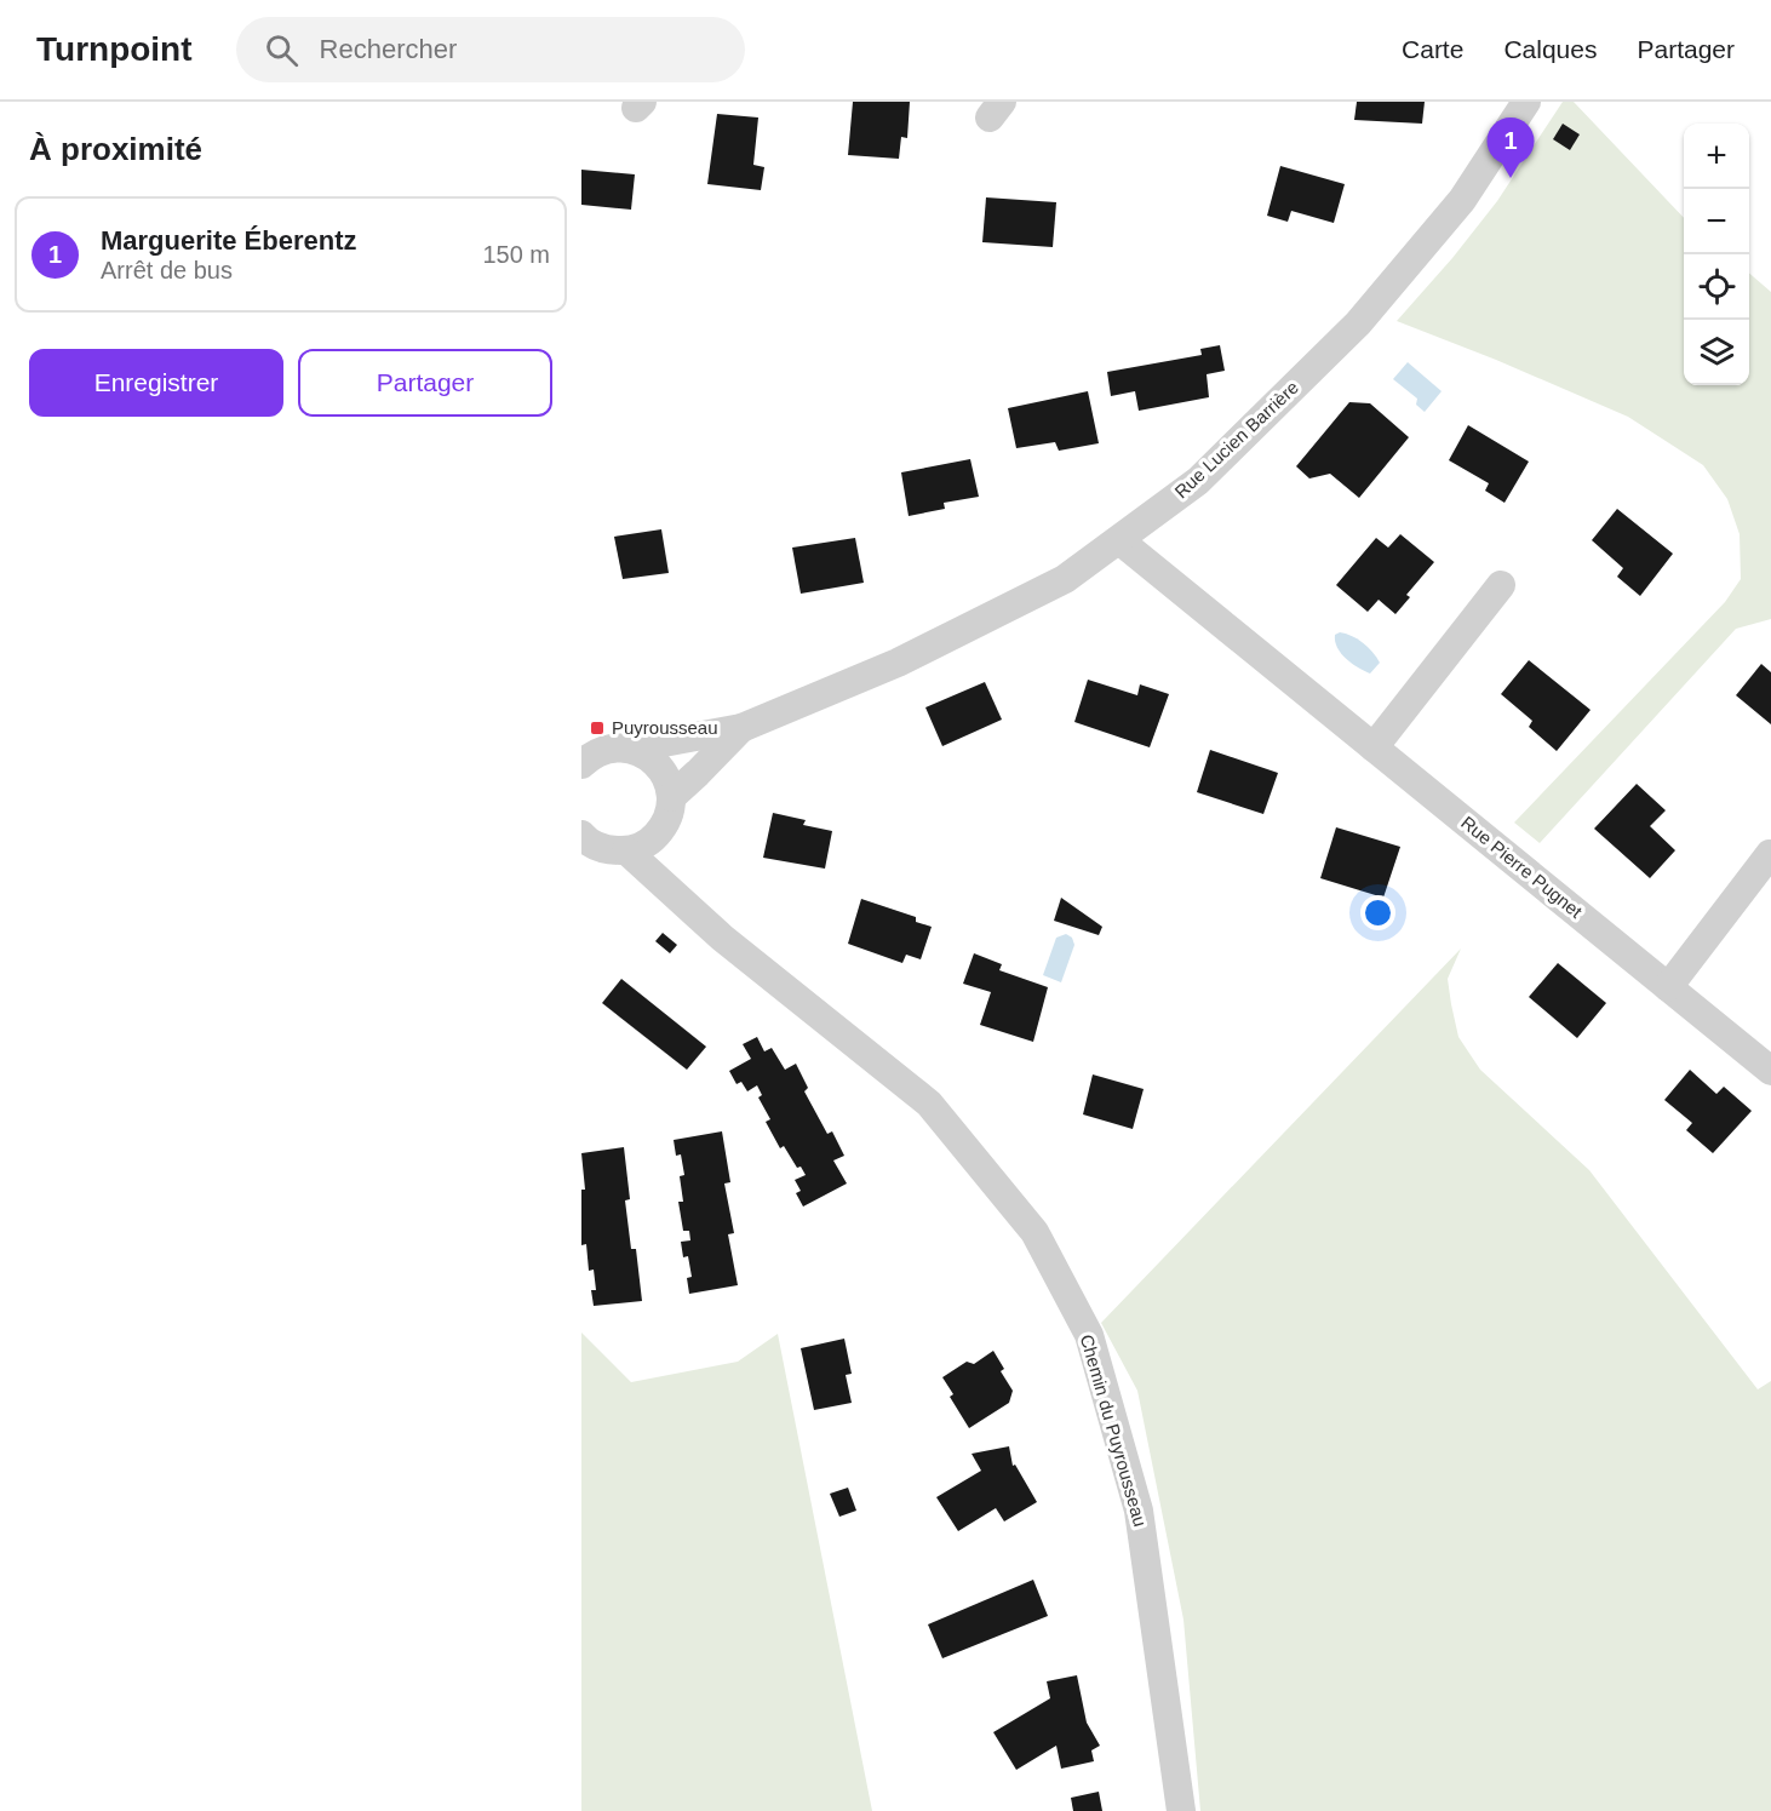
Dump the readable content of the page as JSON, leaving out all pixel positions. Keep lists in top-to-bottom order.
{
  "streets": {
    "street": ["Rue Lucien Barrière", "Rue Pierre Pugnet", "Chemin du Puyrousseau"]
  },
  "crossings": [
    ["Rue Lucien Barrière", "Rue Pierre Pugnet"]
  ],
  "places": {
    "transit": ["Puyrousseau"]
  },
  "page": {
    "header": "Turnpoint",
    "search": "Rechercher",
    "nav": ["Carte", "Calques", "Partager"],
    "heading": "À proximité",
    "pins": "1",
    "map_buttons": ["+", "−"],
    "list": [
      {
        "mark": "1",
        "name": "Marguerite Éberentz",
        "note": "Arrêt de bus",
        "value": "150 m"
      }
    ],
    "buttons": ["Enregistrer", "Partager"]
  }
}
